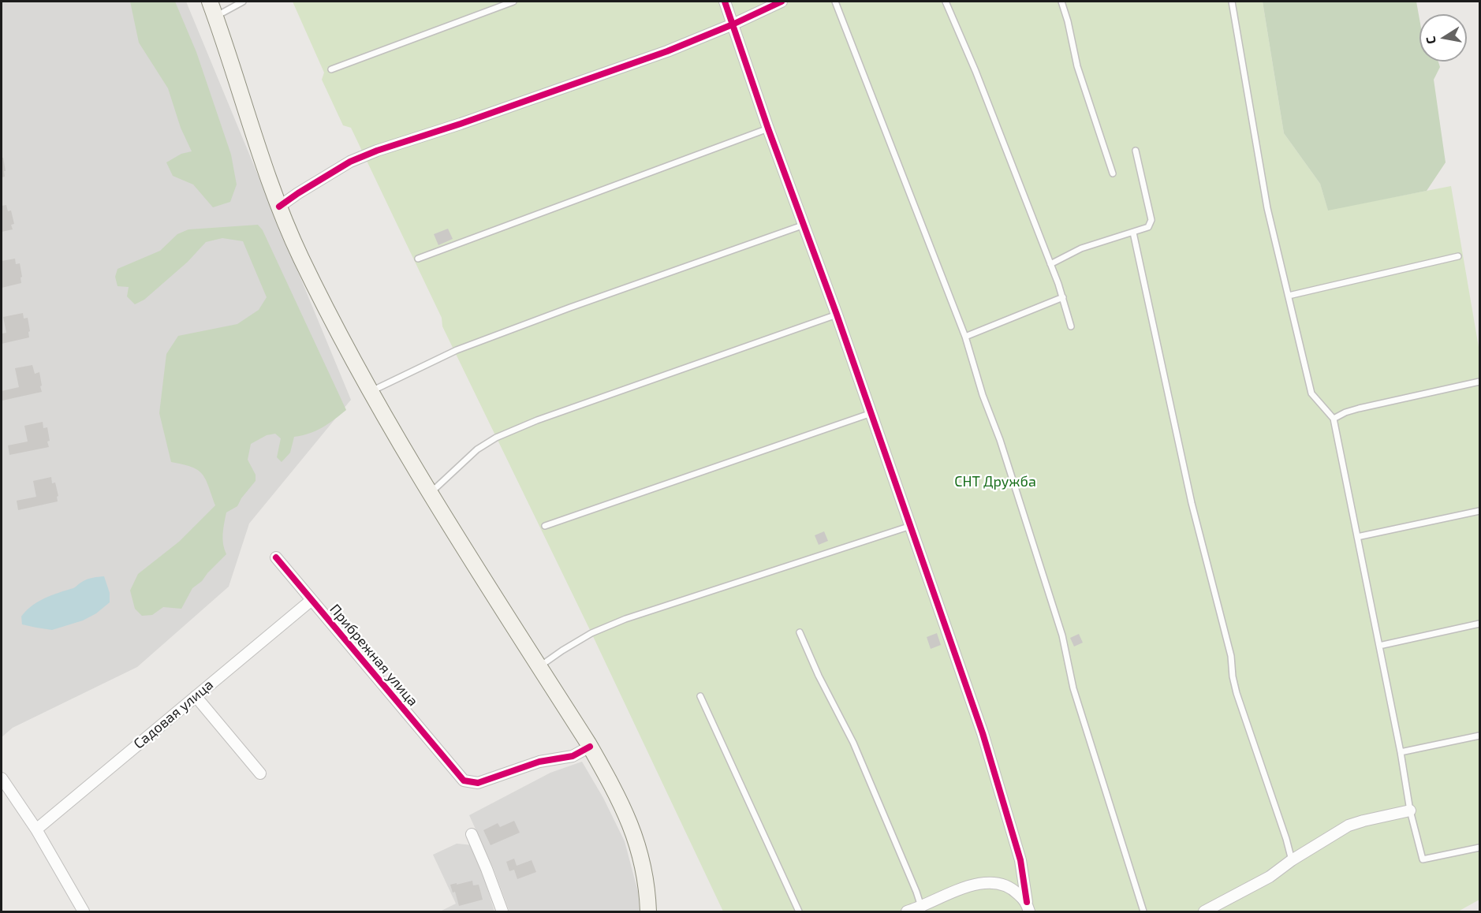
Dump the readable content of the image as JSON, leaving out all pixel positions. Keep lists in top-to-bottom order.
{
  "streets": {
    "street": ["Прибрежная улица", "Садовая улица"]
  },
  "crossings": [
    ["Прибрежная улица", "Садовая улица"]
  ],
  "parks": ["СНТ Дружба"],
  "north": "left"
}
